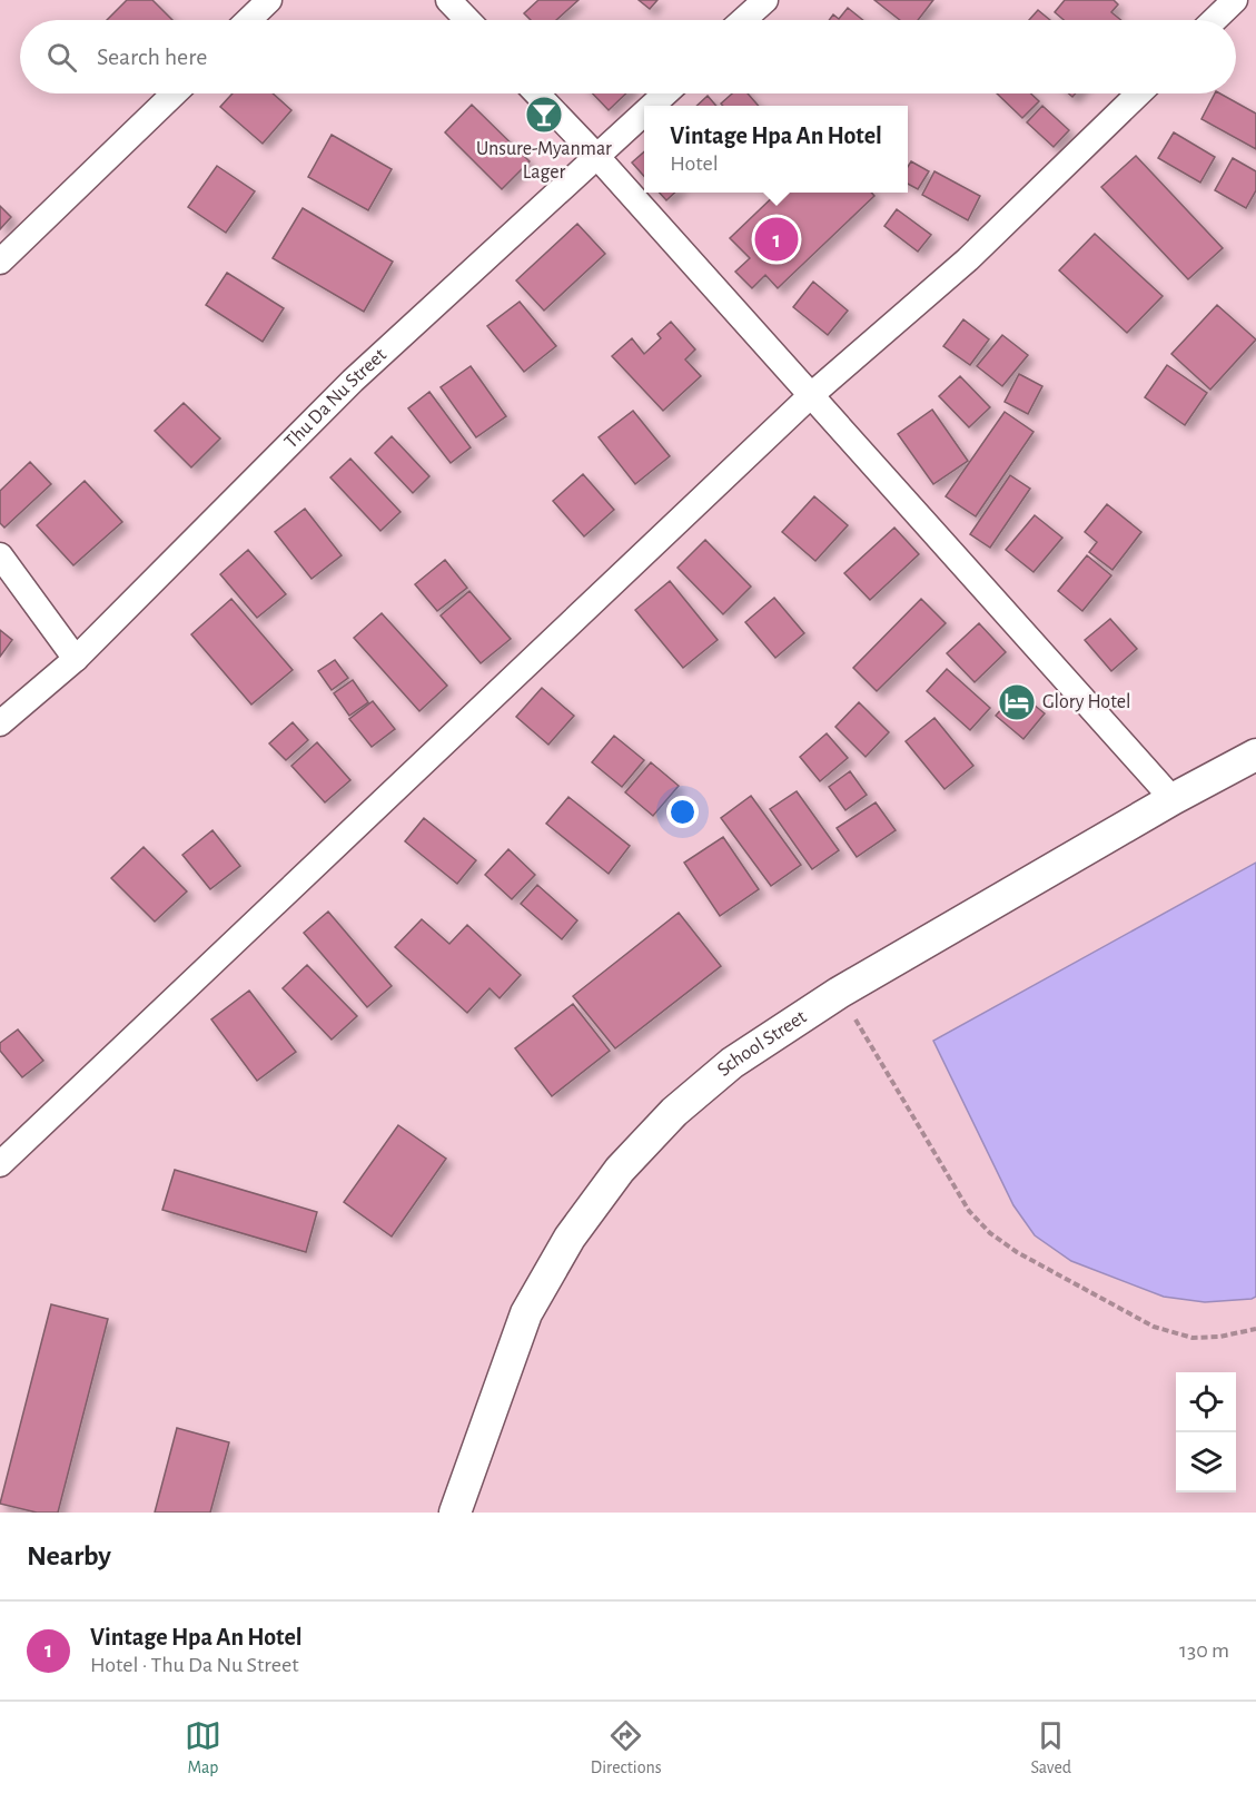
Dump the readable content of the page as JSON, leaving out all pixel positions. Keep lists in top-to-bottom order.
{
  "streets": {
    "street": ["Thu Da Nu Street", "School Street"]
  },
  "places": {
    "bar": ["Unsure-Myanmar Lager"],
    "hotel": ["Glory Hotel"]
  },
  "page": {
    "search": "Search here",
    "popup": ["Vintage Hpa An Hotel", "Hotel"],
    "pins": "1",
    "heading": "Nearby",
    "list": [
      {
        "mark": "1",
        "name": "Vintage Hpa An Hotel",
        "note": "Hotel · Thu Da Nu Street",
        "value": "130 m"
      }
    ],
    "nav": ["Map", "Directions", "Saved"]
  }
}
